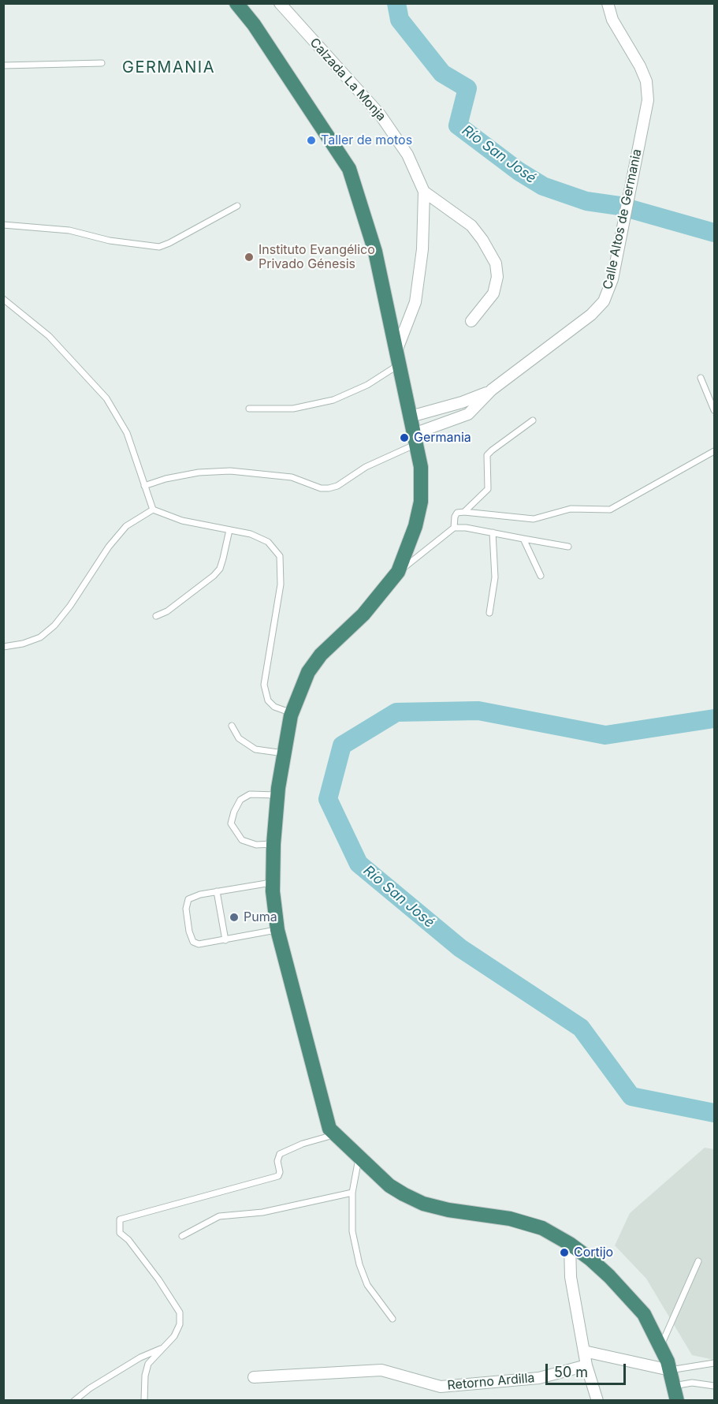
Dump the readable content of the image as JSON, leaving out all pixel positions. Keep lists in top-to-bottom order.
{
  "streets": {
    "street": ["Calzada La Monja", "Calle Altos de Germania", "Retorno Ardilla"]
  },
  "districts": ["GERMANIA"],
  "water": ["Río San José"],
  "places": [
    "Taller de motos",
    "Instituto Evangélico Privado Génesis",
    "Germania",
    "Puma",
    "Cortijo"
  ],
  "scale_bar": "50 m"
}
